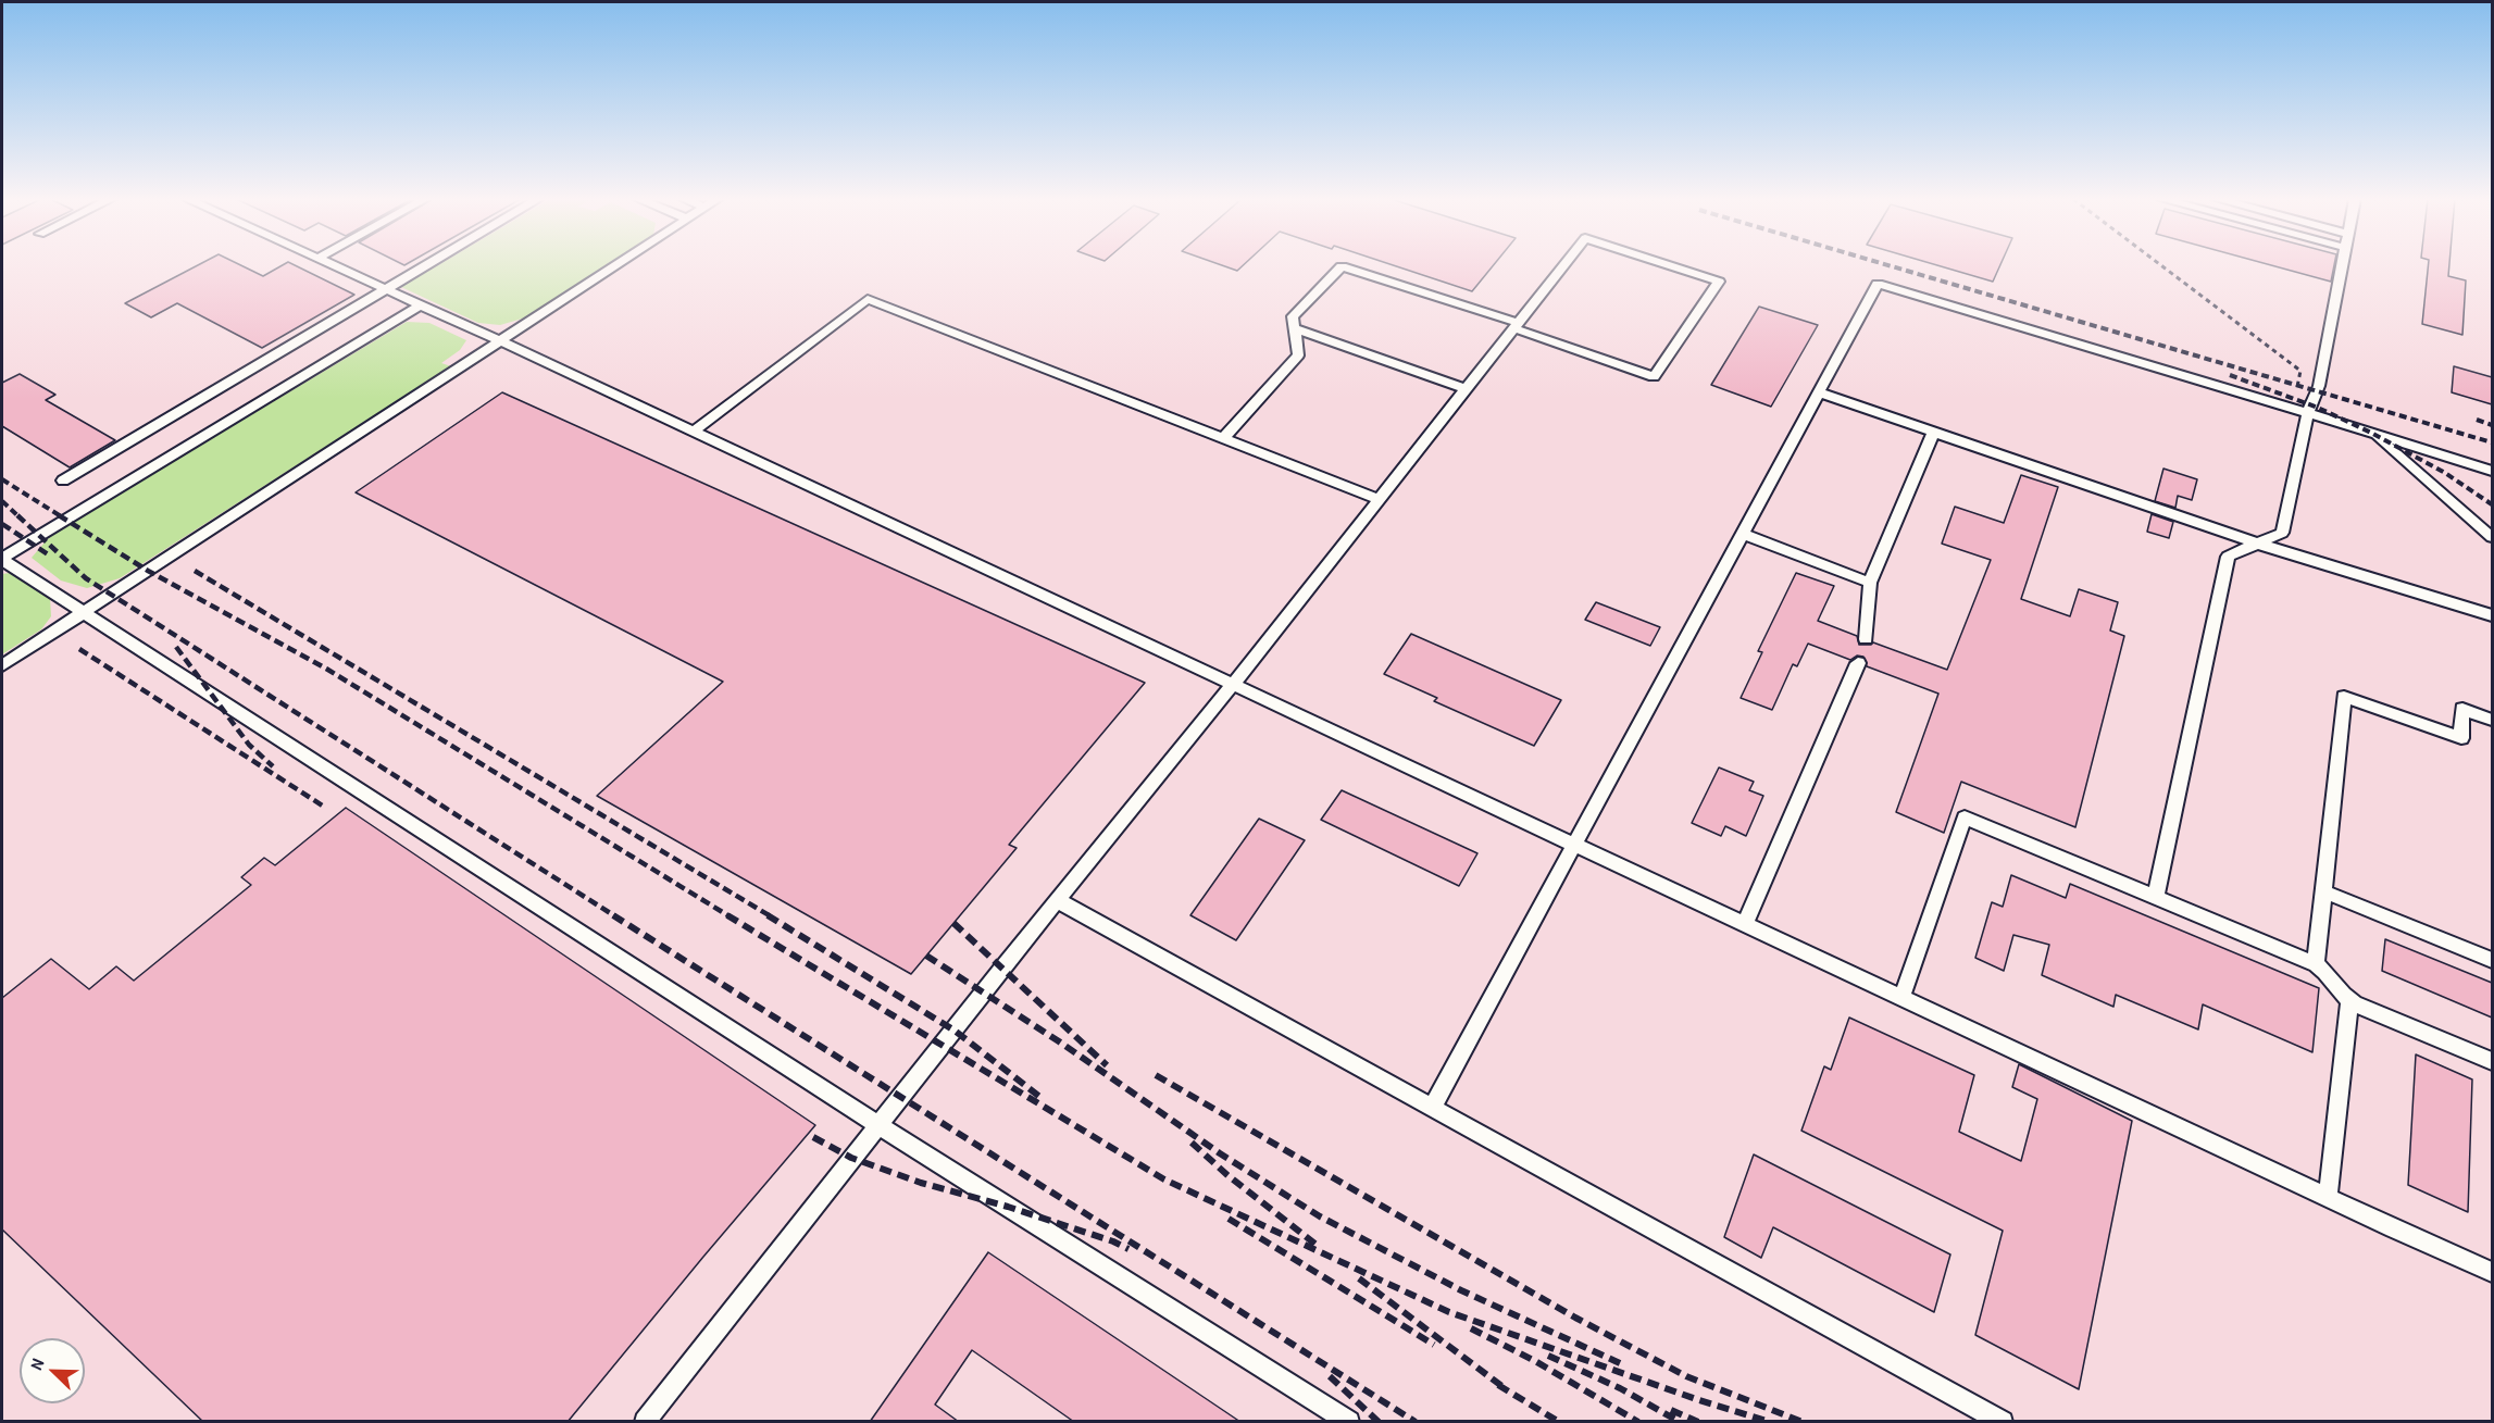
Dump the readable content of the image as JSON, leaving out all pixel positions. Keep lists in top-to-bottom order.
{
  "north": "top left"
}
